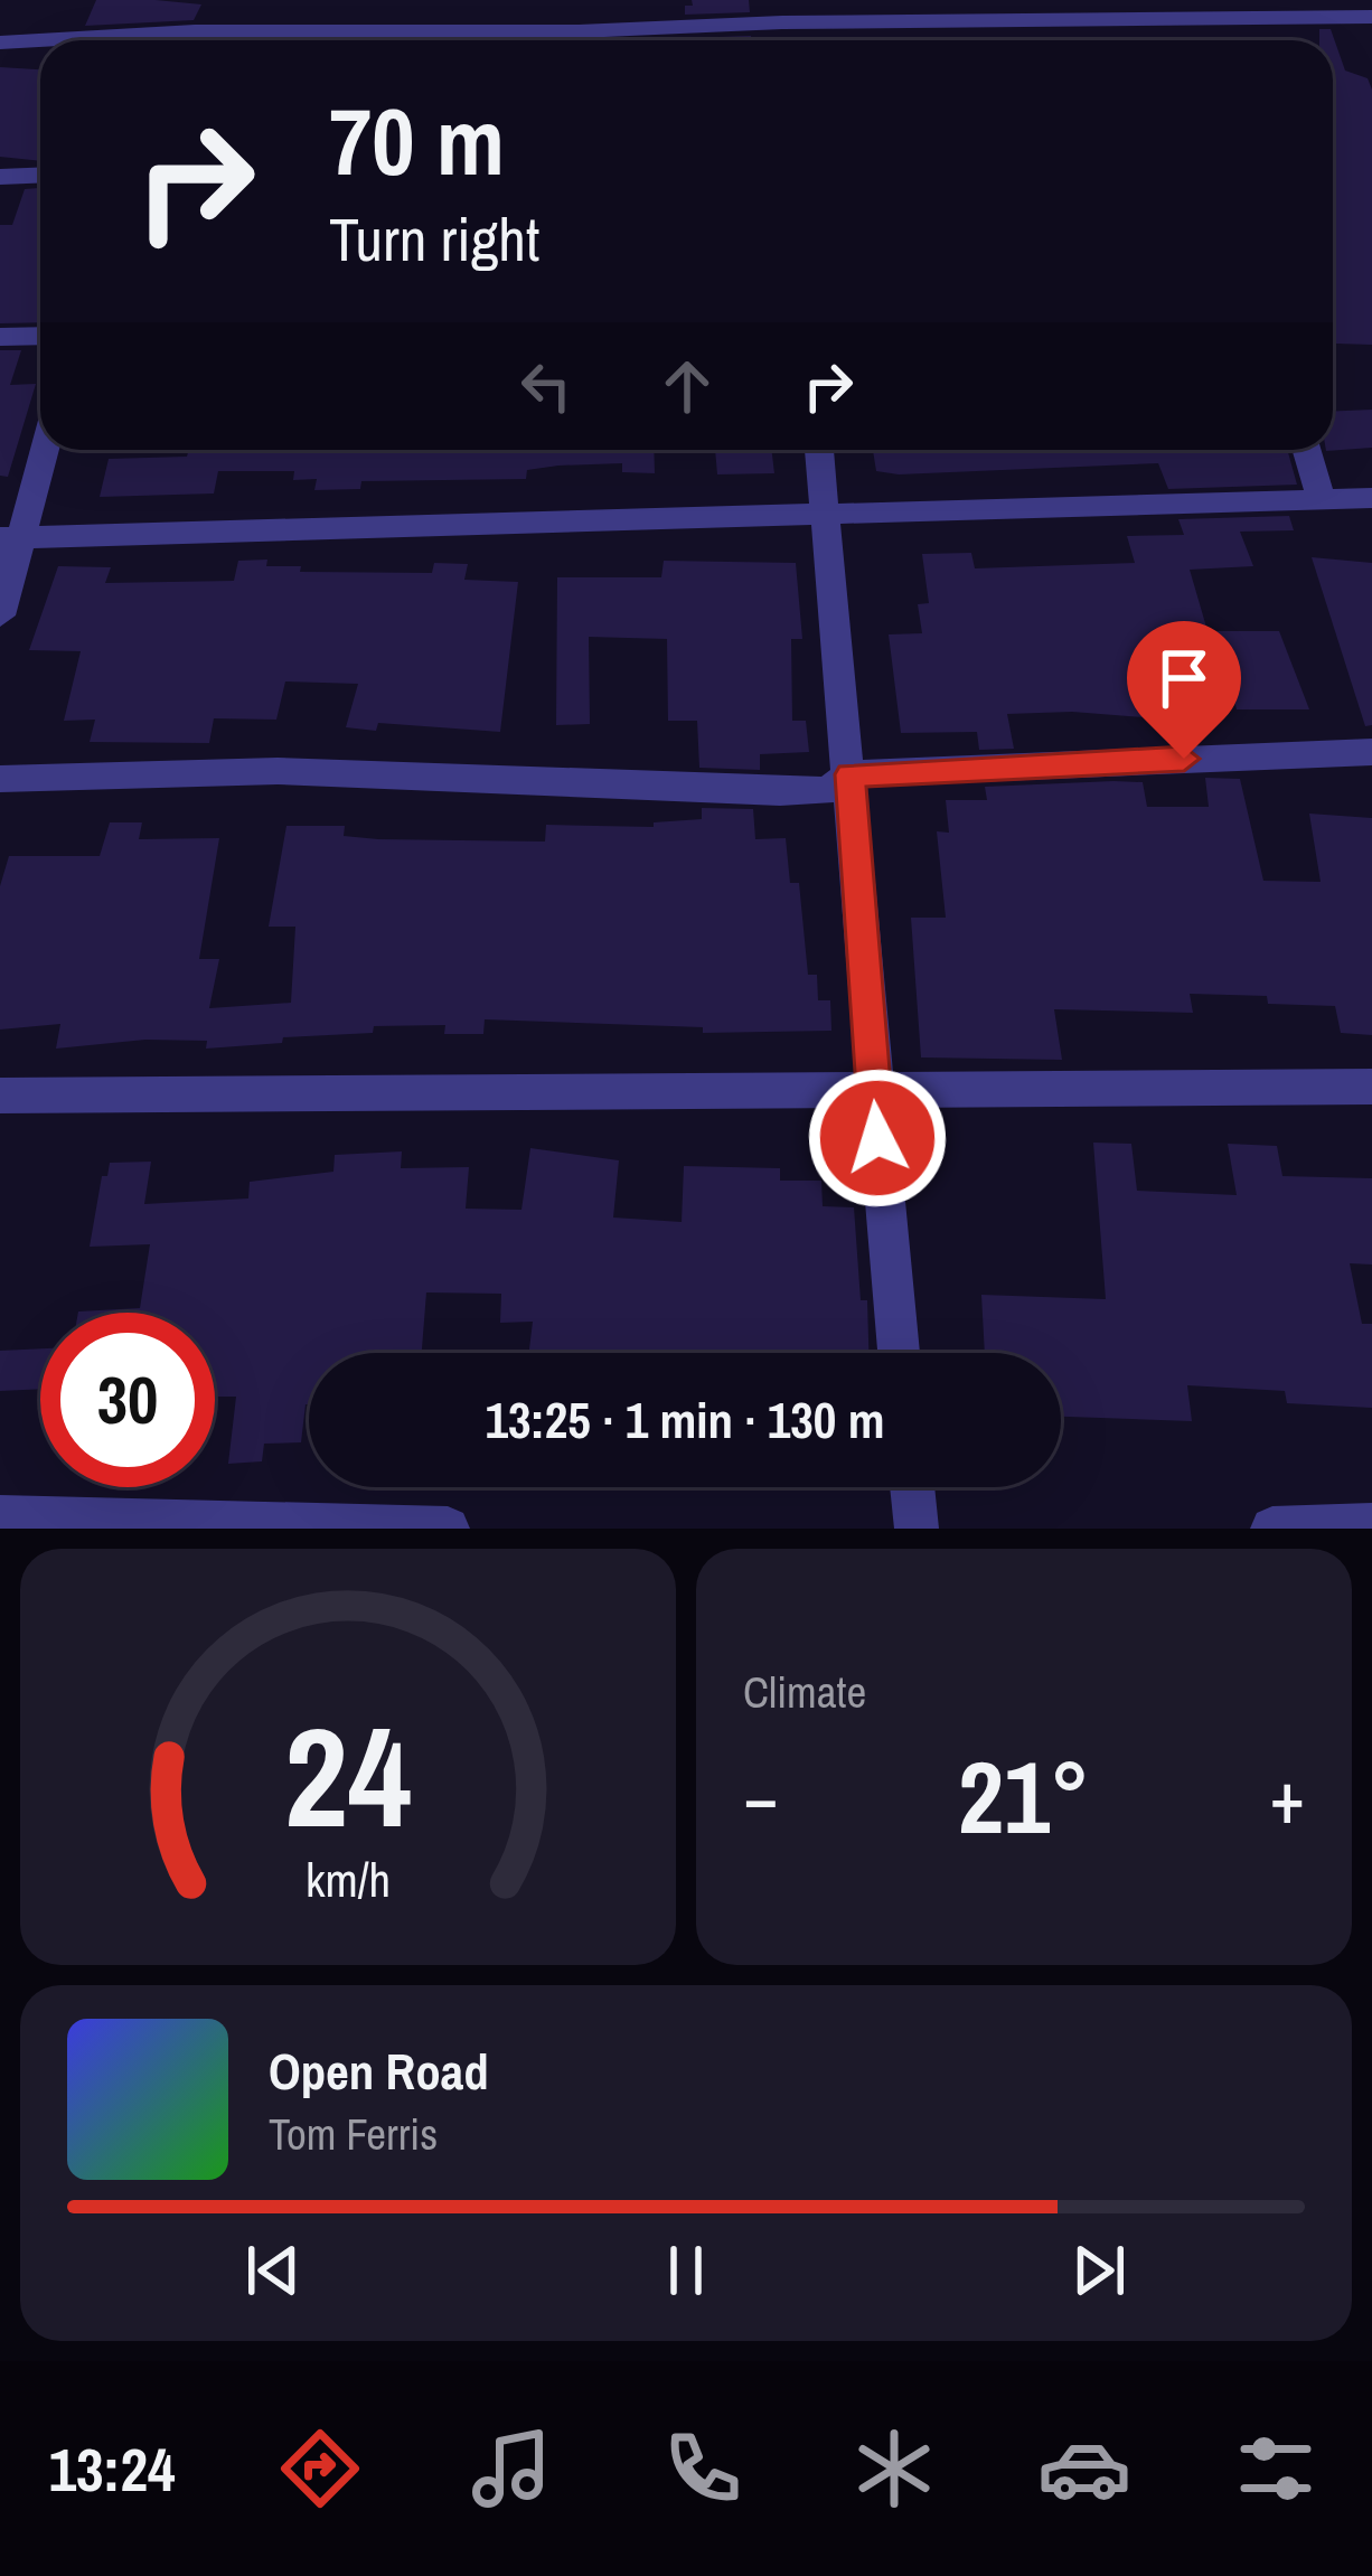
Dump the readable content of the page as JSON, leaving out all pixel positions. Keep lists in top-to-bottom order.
{
  "page": {
    "turn": ["70 m", "Turn right"],
    "limit": "30",
    "trip": "13:25 · 1 min · 130 m",
    "tile": "Climate",
    "heat": ["−", "21°", "+"],
    "song": ["Open Road", "Tom Ferris"],
    "tabs": "13:24",
    "gauge": ["24", "km/h"]
  }
}
